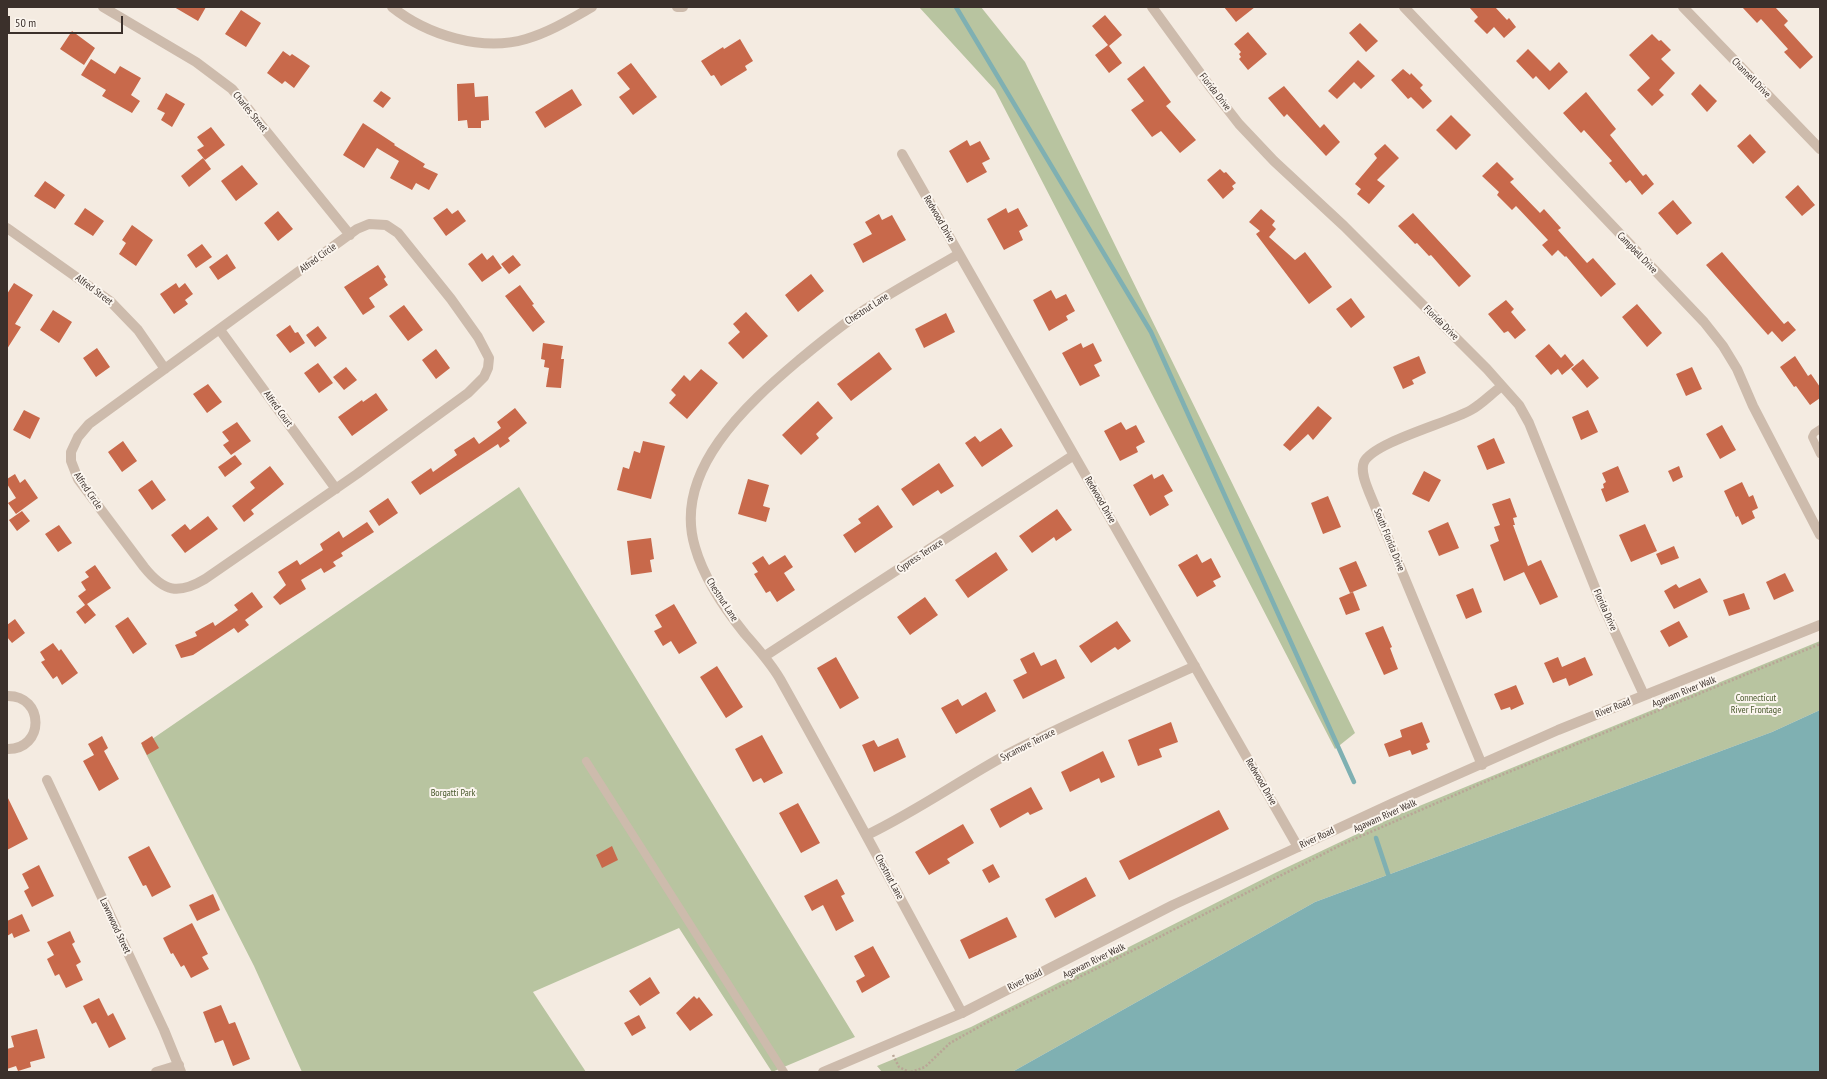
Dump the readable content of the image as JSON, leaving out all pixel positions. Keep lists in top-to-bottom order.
{
  "streets": {
    "street": [
      "Channell Drive",
      "Florida Drive",
      "Charles Street",
      "Redwood Drive",
      "Campbell Drive",
      "Alfred Circle",
      "Alfred Street",
      "Chestnut Lane",
      "Alfred Court",
      "South Florida Drive",
      "Cypress Terrace",
      "River Road",
      "Sycamore Terrace",
      "Lawnwood Street"
    ],
    "path": ["Agawam River Walk"]
  },
  "crossings": [
    ["Florida Drive", "South Florida Drive"],
    ["Florida Drive", "River Road"],
    ["Charles Street", "Alfred Circle"],
    ["Redwood Drive", "Chestnut Lane"],
    ["Redwood Drive", "Cypress Terrace"],
    ["Redwood Drive", "River Road"],
    ["Redwood Drive", "Sycamore Terrace"],
    ["Alfred Circle", "Alfred Street"],
    ["Alfred Circle", "Alfred Court"],
    ["Chestnut Lane", "Cypress Terrace"],
    ["Chestnut Lane", "River Road"],
    ["Chestnut Lane", "Sycamore Terrace"],
    ["South Florida Drive", "River Road"],
    ["Agawam River Walk", "River Road"]
  ],
  "parks": ["Connecticut River Frontage", "Borgatti Park"],
  "scale_bar": "50 m"
}
